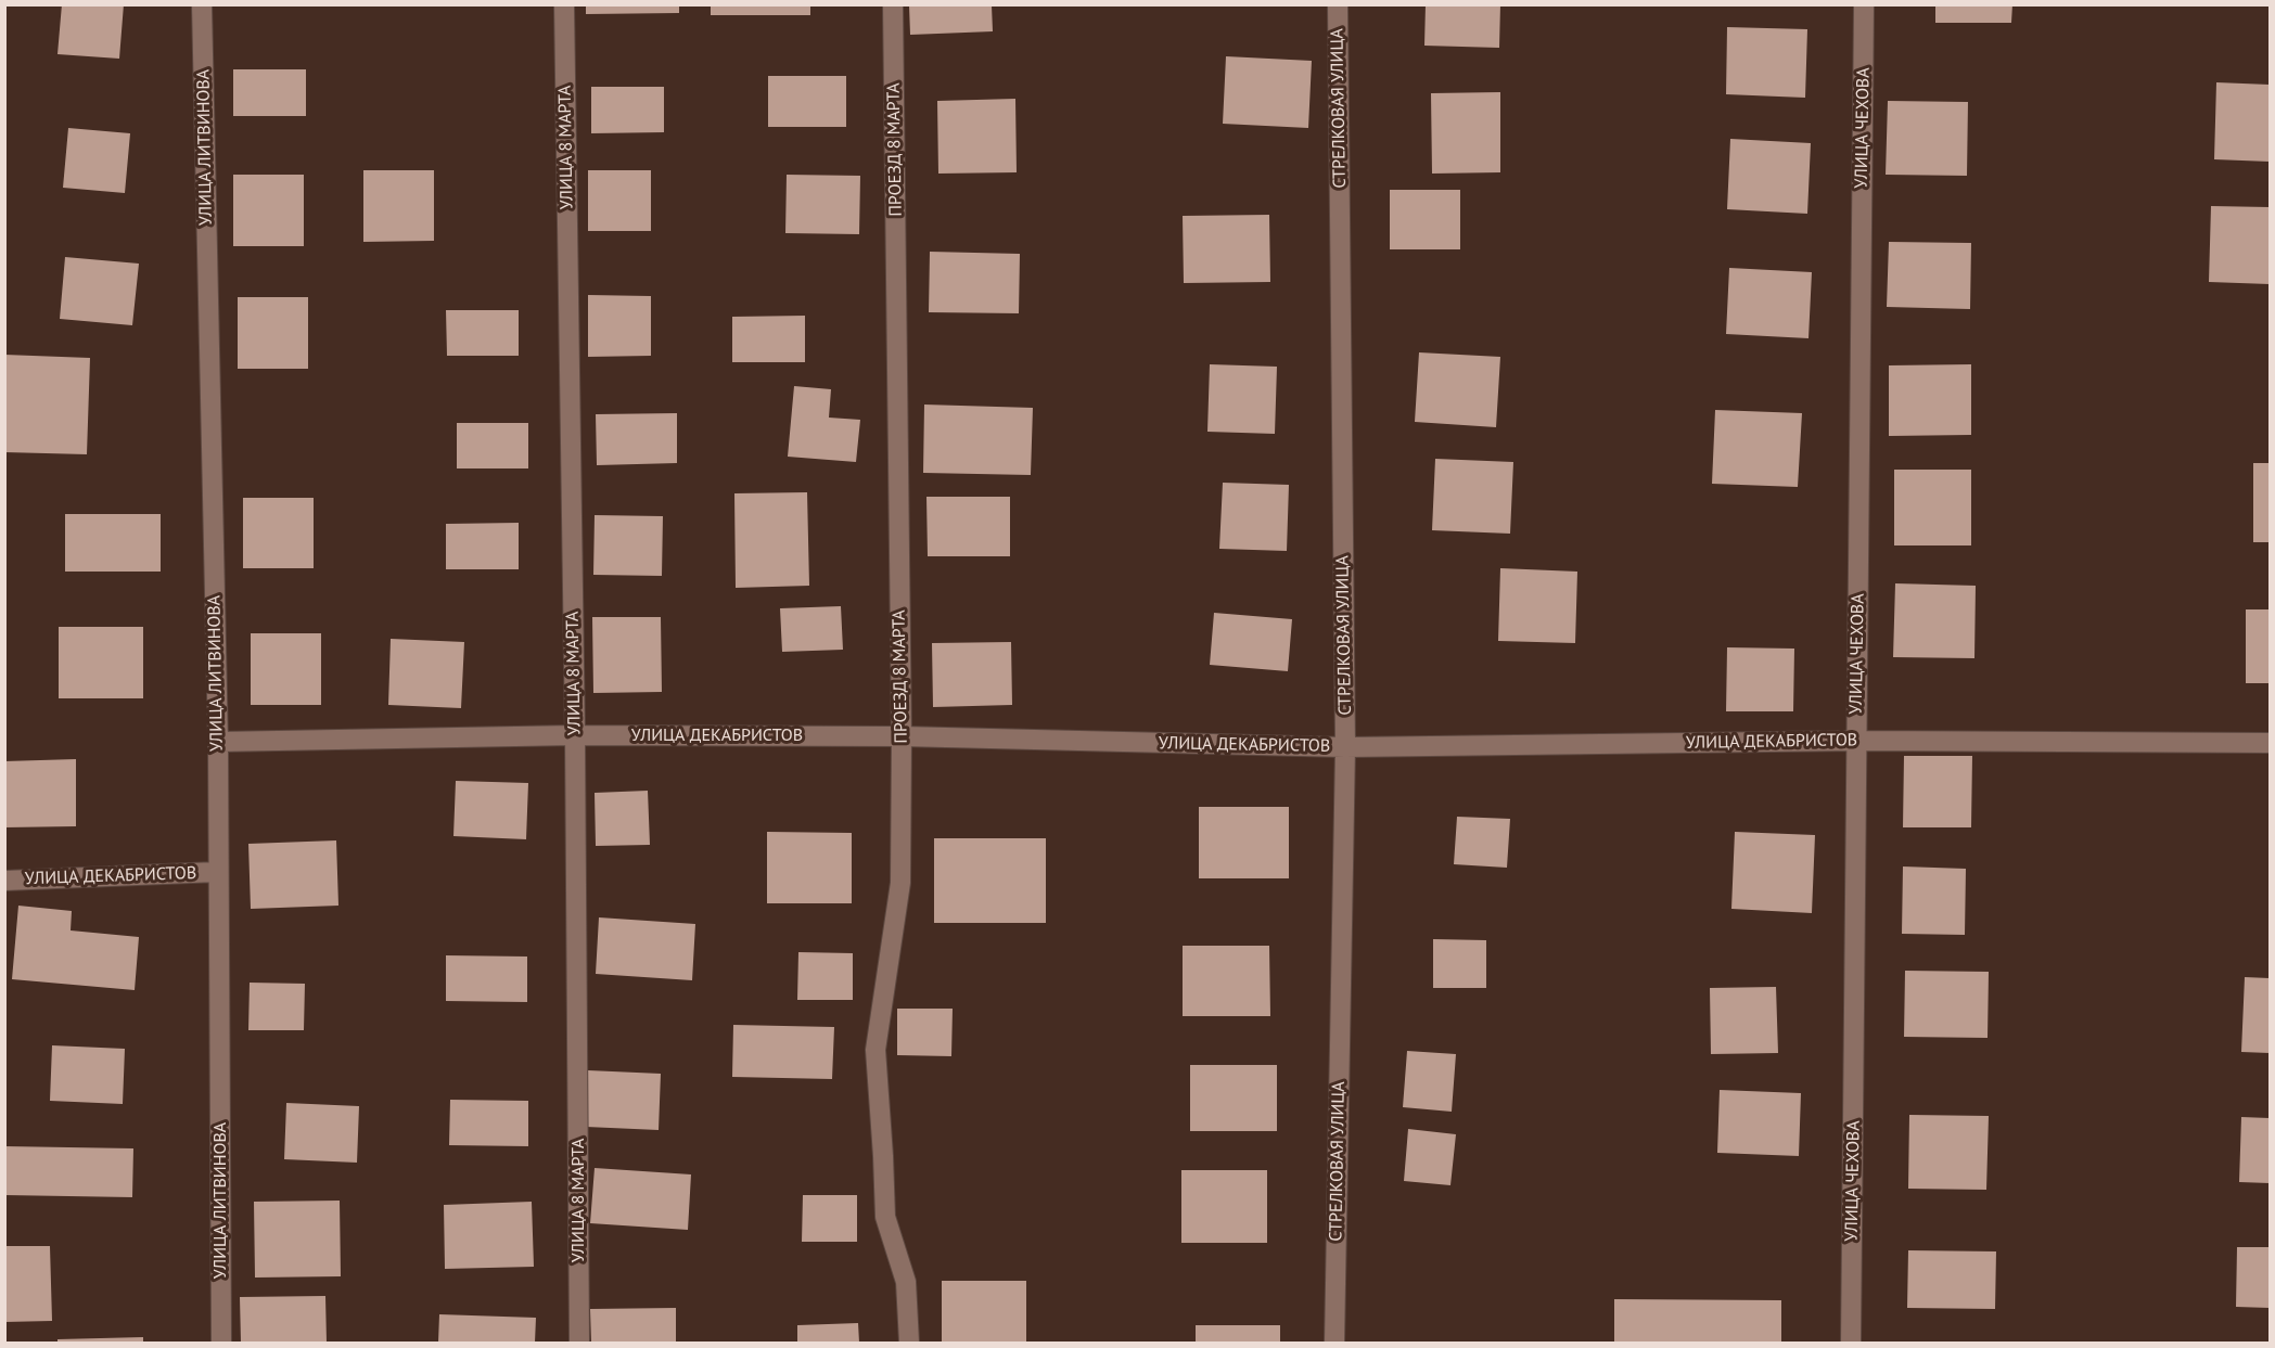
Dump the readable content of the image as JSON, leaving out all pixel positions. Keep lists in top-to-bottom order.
{
  "streets": {
    "street": [
      "СТРЕЛКОВАЯ УЛИЦА",
      "УЛИЦА ЧЕХОВА",
      "УЛИЦА ЛИТВИНОВА",
      "УЛИЦА 8 МАРТА",
      "ПРОЕЗД 8 МАРТА",
      "УЛИЦА ДЕКАБРИСТОВ"
    ]
  },
  "crossings": [
    ["СТРЕЛКОВАЯ УЛИЦА", "УЛИЦА ДЕКАБРИСТОВ"],
    ["УЛИЦА ЧЕХОВА", "УЛИЦА ДЕКАБРИСТОВ"],
    ["УЛИЦА ЛИТВИНОВА", "УЛИЦА ДЕКАБРИСТОВ"],
    ["УЛИЦА 8 МАРТА", "УЛИЦА ДЕКАБРИСТОВ"],
    ["ПРОЕЗД 8 МАРТА", "УЛИЦА ДЕКАБРИСТОВ"]
  ]
}
